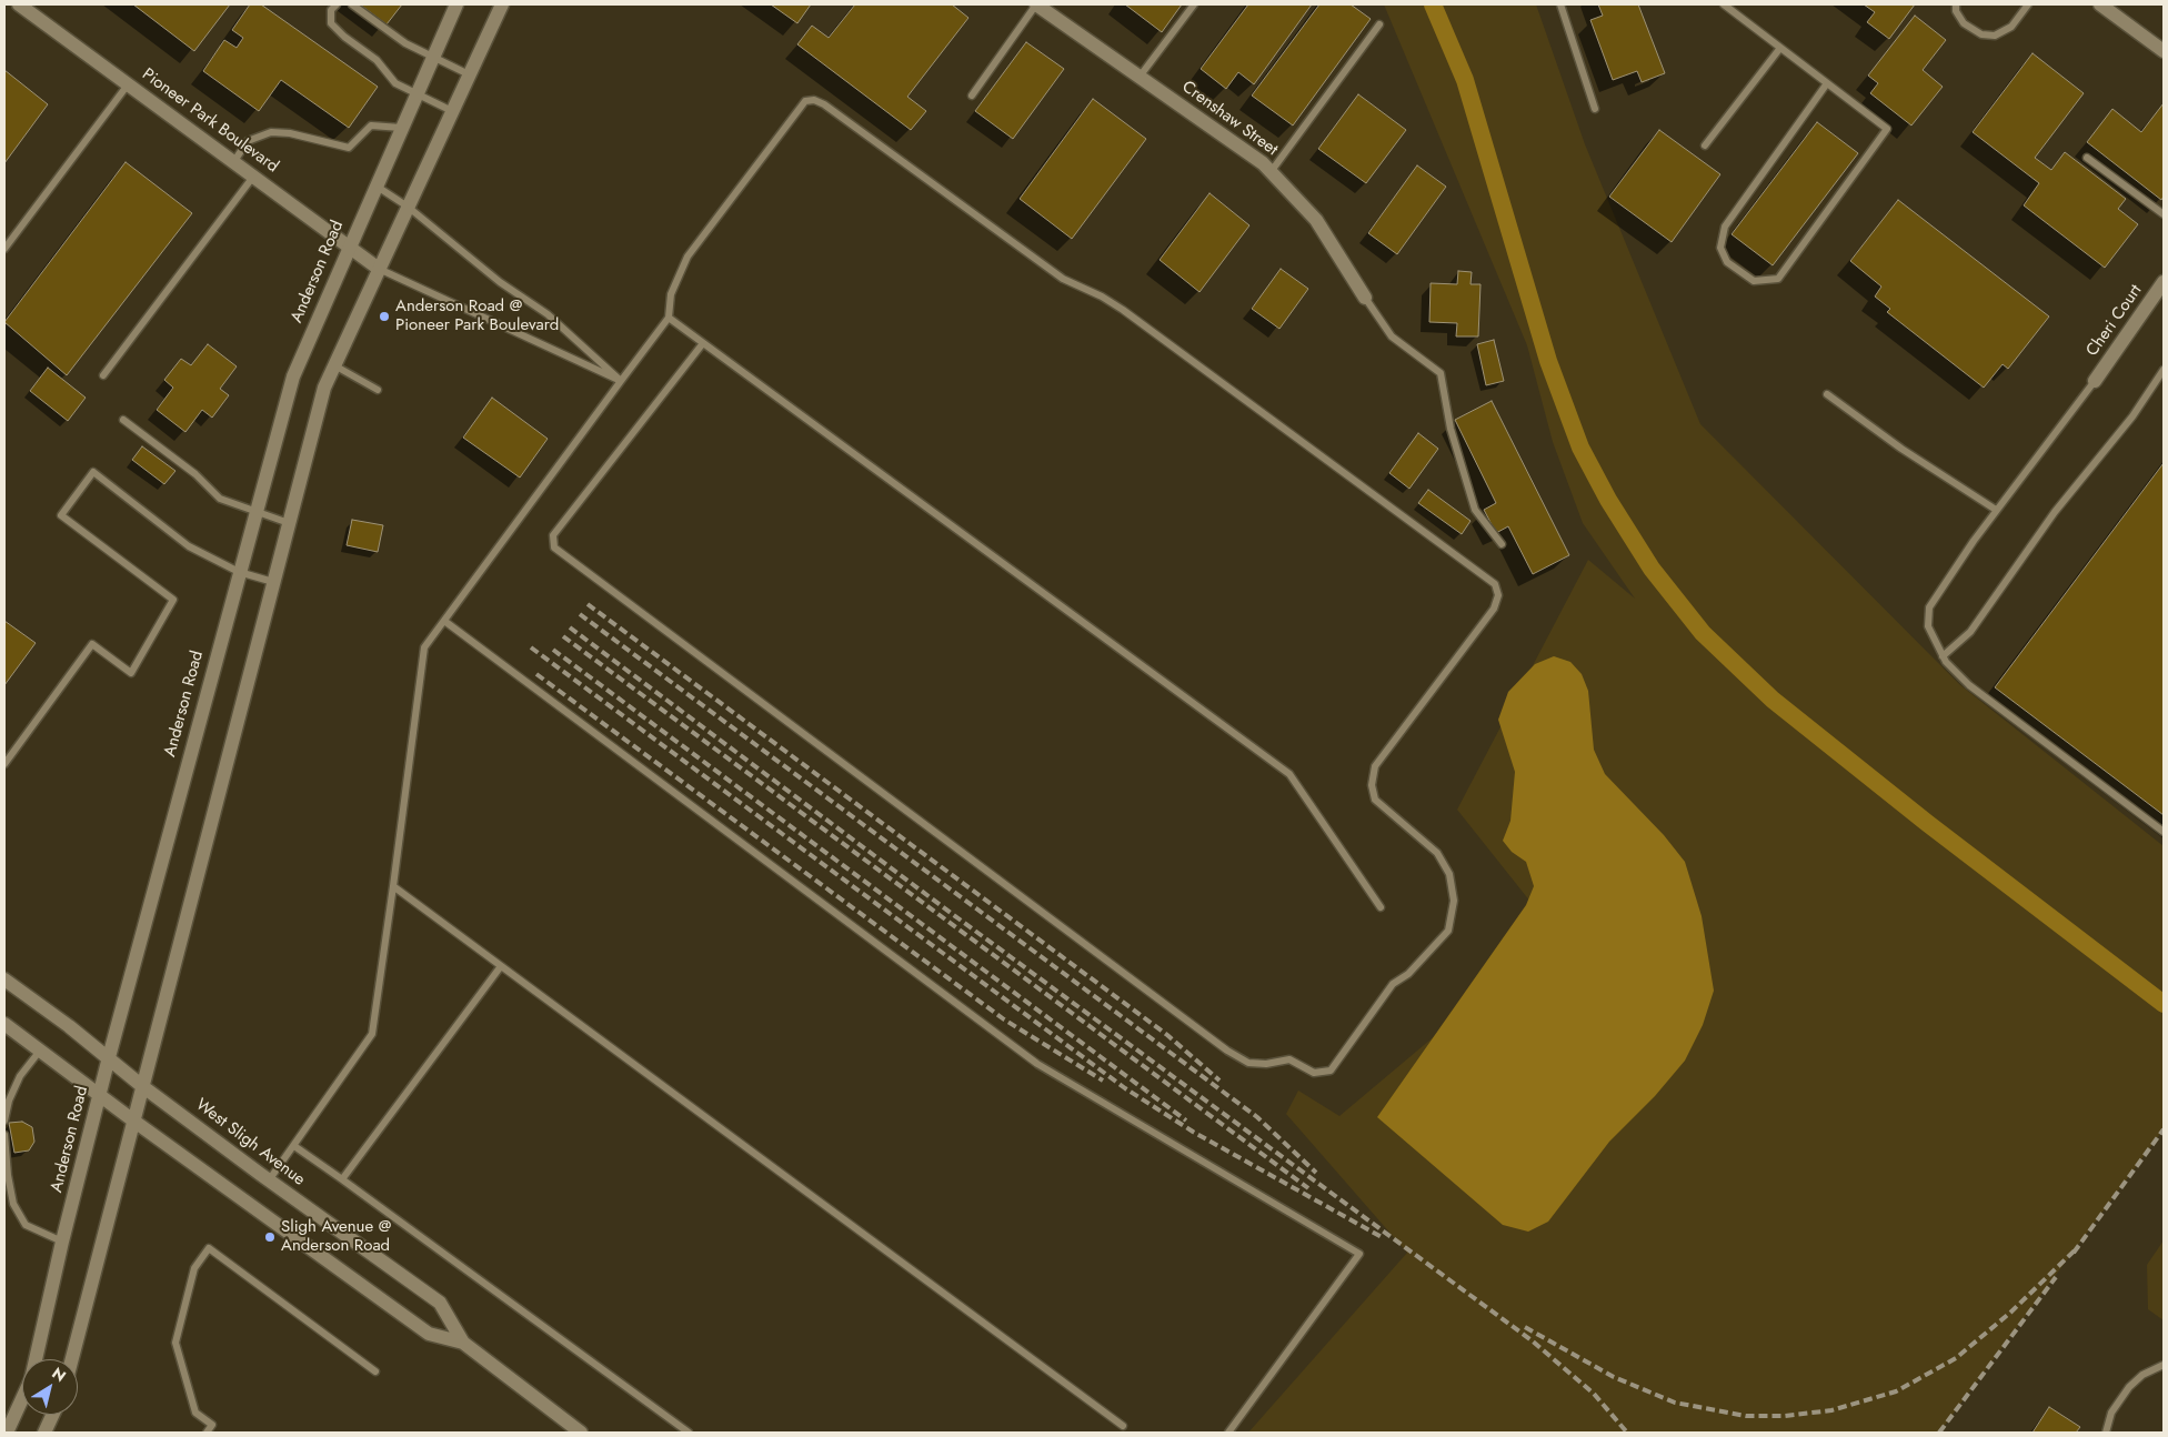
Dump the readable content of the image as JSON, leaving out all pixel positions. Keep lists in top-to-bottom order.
{
  "streets": {
    "main road": [
      "Crenshaw Street",
      "Pioneer Park Boulevard",
      "Anderson Road",
      "Cheri Court",
      "West Sligh Avenue"
    ]
  },
  "crossings": [
    ["Pioneer Park Boulevard", "Anderson Road"],
    ["Anderson Road", "West Sligh Avenue"]
  ],
  "places": ["Anderson Road @ Pioneer Park Boulevard", "Sligh Avenue @ Anderson Road"],
  "north": "top right"
}
